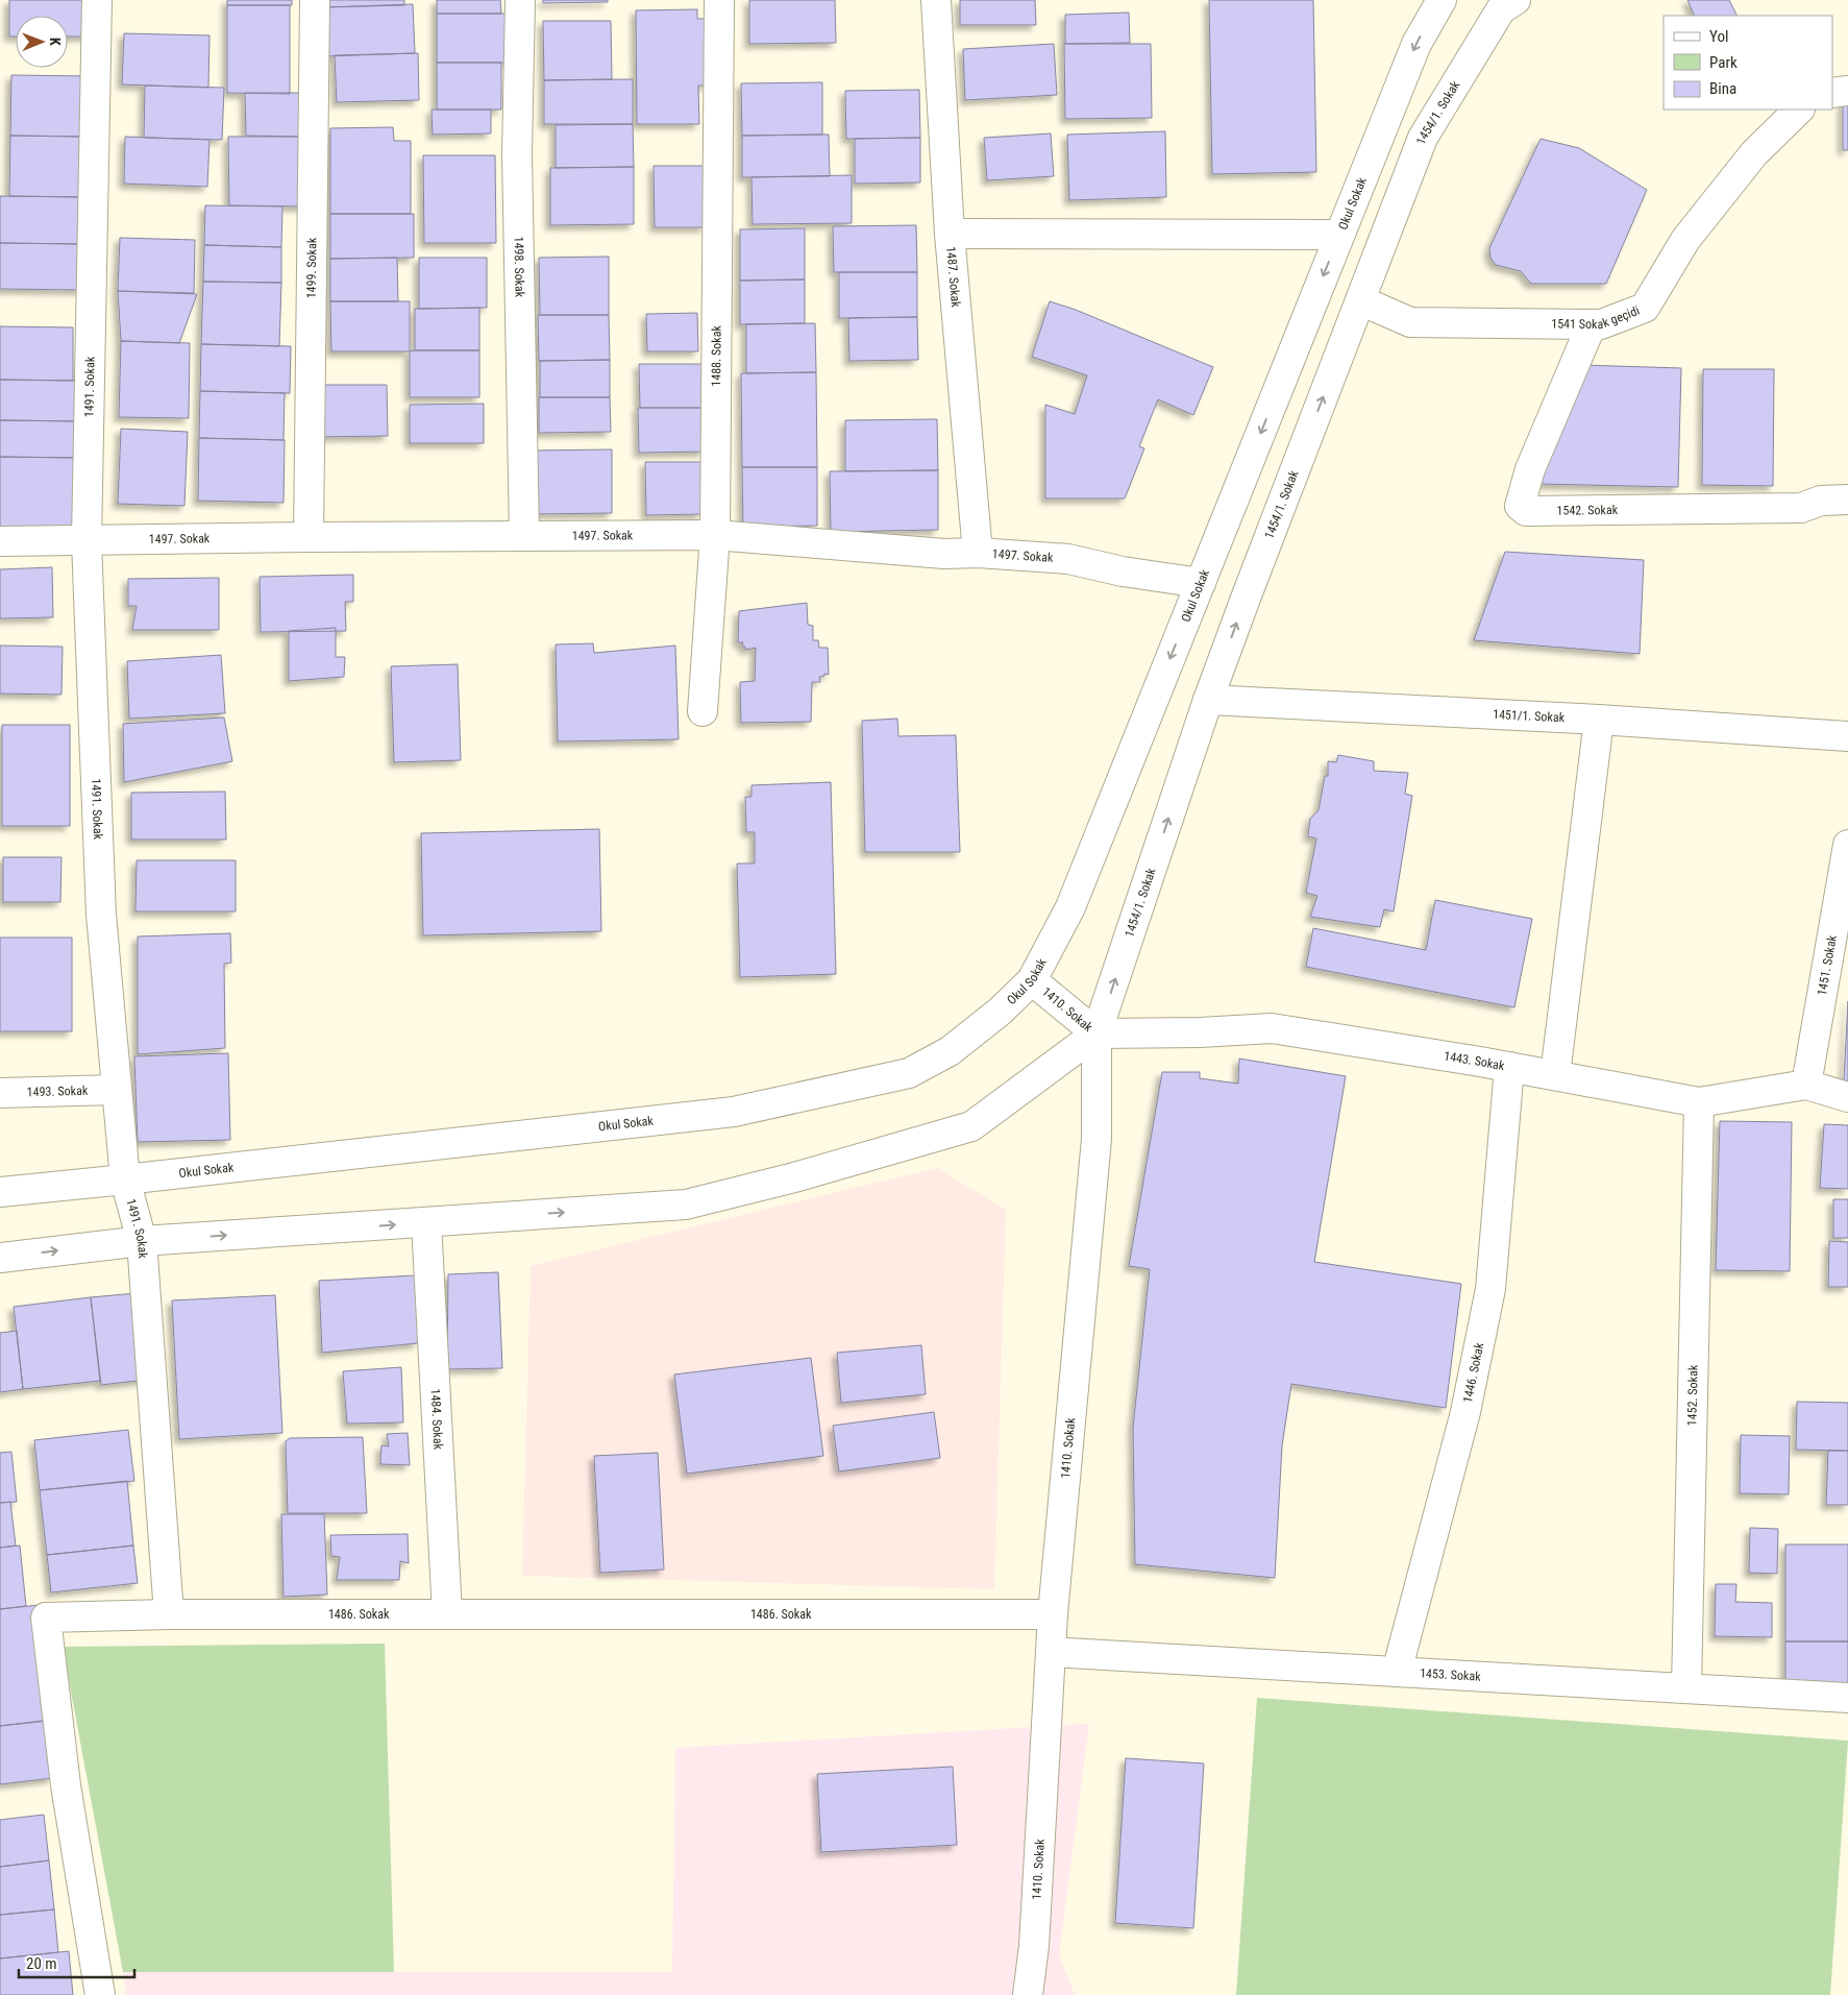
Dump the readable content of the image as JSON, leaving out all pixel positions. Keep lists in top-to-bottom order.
{
  "streets": {
    "street": [
      "1454/1. Sokak",
      "Okul Sokak",
      "1499. Sokak",
      "1498. Sokak",
      "1487. Sokak",
      "1541 Sokak geçidi",
      "1488. Sokak",
      "1491. Sokak",
      "1542. Sokak",
      "1497. Sokak",
      "1451/1. Sokak",
      "1451. Sokak",
      "1410. Sokak",
      "1443. Sokak",
      "1493. Sokak",
      "1446. Sokak",
      "1452. Sokak",
      "1484. Sokak",
      "1486. Sokak",
      "1453. Sokak"
    ]
  },
  "crossings": [
    ["1454/1. Sokak", "1541 Sokak geçidi"],
    ["1454/1. Sokak", "1451/1. Sokak"],
    ["1454/1. Sokak", "1410. Sokak"],
    ["1454/1. Sokak", "1443. Sokak"],
    ["Okul Sokak", "1491. Sokak"],
    ["Okul Sokak", "1497. Sokak"],
    ["Okul Sokak", "1410. Sokak"],
    ["1499. Sokak", "1497. Sokak"],
    ["1498. Sokak", "1497. Sokak"],
    ["1487. Sokak", "1497. Sokak"],
    ["1541 Sokak geçidi", "1542. Sokak"],
    ["1488. Sokak", "1497. Sokak"],
    ["1491. Sokak", "1497. Sokak"],
    ["1491. Sokak", "1493. Sokak"],
    ["1491. Sokak", "1486. Sokak"],
    ["1451. Sokak", "1443. Sokak"],
    ["1410. Sokak", "1443. Sokak"],
    ["1410. Sokak", "1486. Sokak"],
    ["1410. Sokak", "1453. Sokak"],
    ["1443. Sokak", "1446. Sokak"],
    ["1443. Sokak", "1452. Sokak"],
    ["1446. Sokak", "1453. Sokak"],
    ["1452. Sokak", "1453. Sokak"],
    ["1484. Sokak", "1486. Sokak"]
  ],
  "one_way": ["1454/1. Sokak", "Okul Sokak"],
  "legend": ["Yol", "Park", "Bina"],
  "scale_bar": "20 m",
  "north": "right"
}
